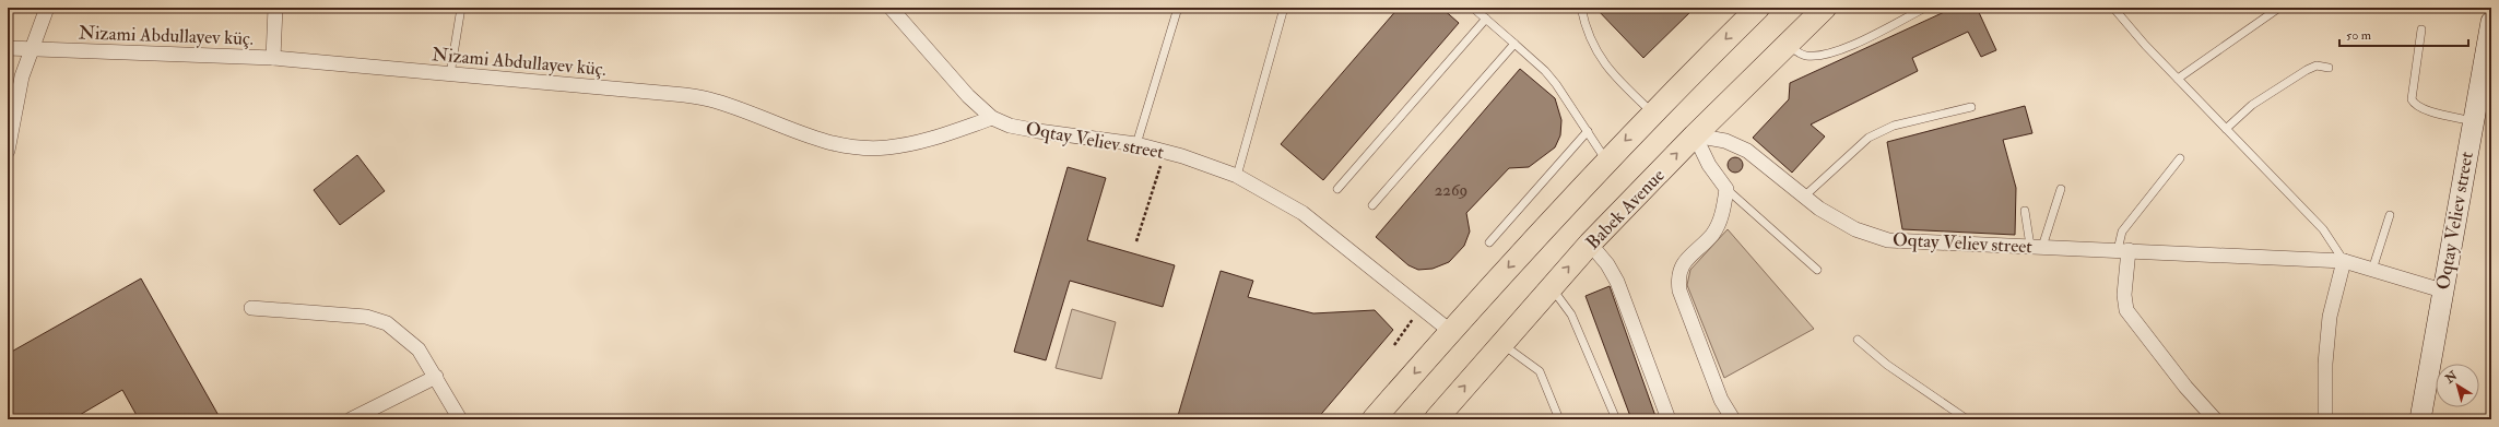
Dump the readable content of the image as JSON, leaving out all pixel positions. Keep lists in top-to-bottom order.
{
  "streets": {
    "main road": ["Babek Avenue"],
    "street": ["Nizami Abdullayev küç.", "Oqtay Veliev street"]
  },
  "crossings": [
    ["Nizami Abdullayev küç.", "Oqtay Veliev street"],
    ["Oqtay Veliev street", "Babek Avenue"]
  ],
  "house_numbers": ["2269"],
  "scale_bar": "50 m",
  "north": "top left"
}
